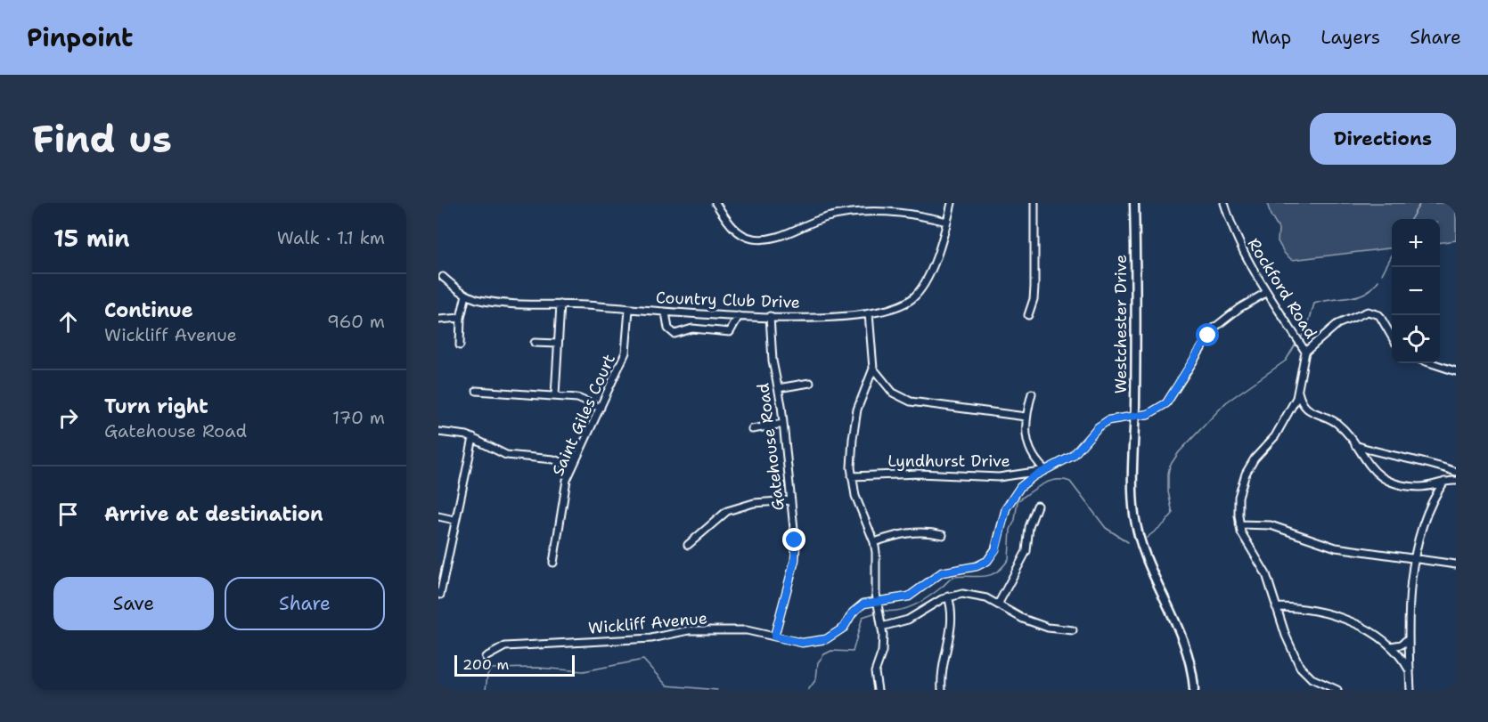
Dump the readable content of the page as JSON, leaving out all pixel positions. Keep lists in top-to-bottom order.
{
  "streets": {
    "main road": ["Westchester Drive"],
    "street": [
      "Rockford Road",
      "Country Club Drive",
      "Saint Giles Court",
      "Gatehouse Road",
      "Lyndhurst Drive",
      "Wickliff Avenue"
    ]
  },
  "crossings": [
    ["Rockford Road", "Wickliff Avenue"],
    ["Country Club Drive", "Saint Giles Court"],
    ["Country Club Drive", "Gatehouse Road"],
    ["Westchester Drive", "Wickliff Avenue"],
    ["Gatehouse Road", "Wickliff Avenue"],
    ["Lyndhurst Drive", "Wickliff Avenue"]
  ],
  "scale_bar": "200 m",
  "page": {
    "header": "Pinpoint",
    "nav": ["Map", "Layers", "Share"],
    "buttons": [
      "Directions",
      ["Save", "Share"]
    ],
    "title": "Find us",
    "heading": ["15 min", "Walk · 1.1 km"],
    "map_buttons": ["+", "−"],
    "list": [
      ["Continue", "Wickliff Avenue", "960 m"],
      ["Turn right", "Gatehouse Road", "170 m"],
      "Arrive at destination"
    ],
    "scale": "200 m"
  }
}
